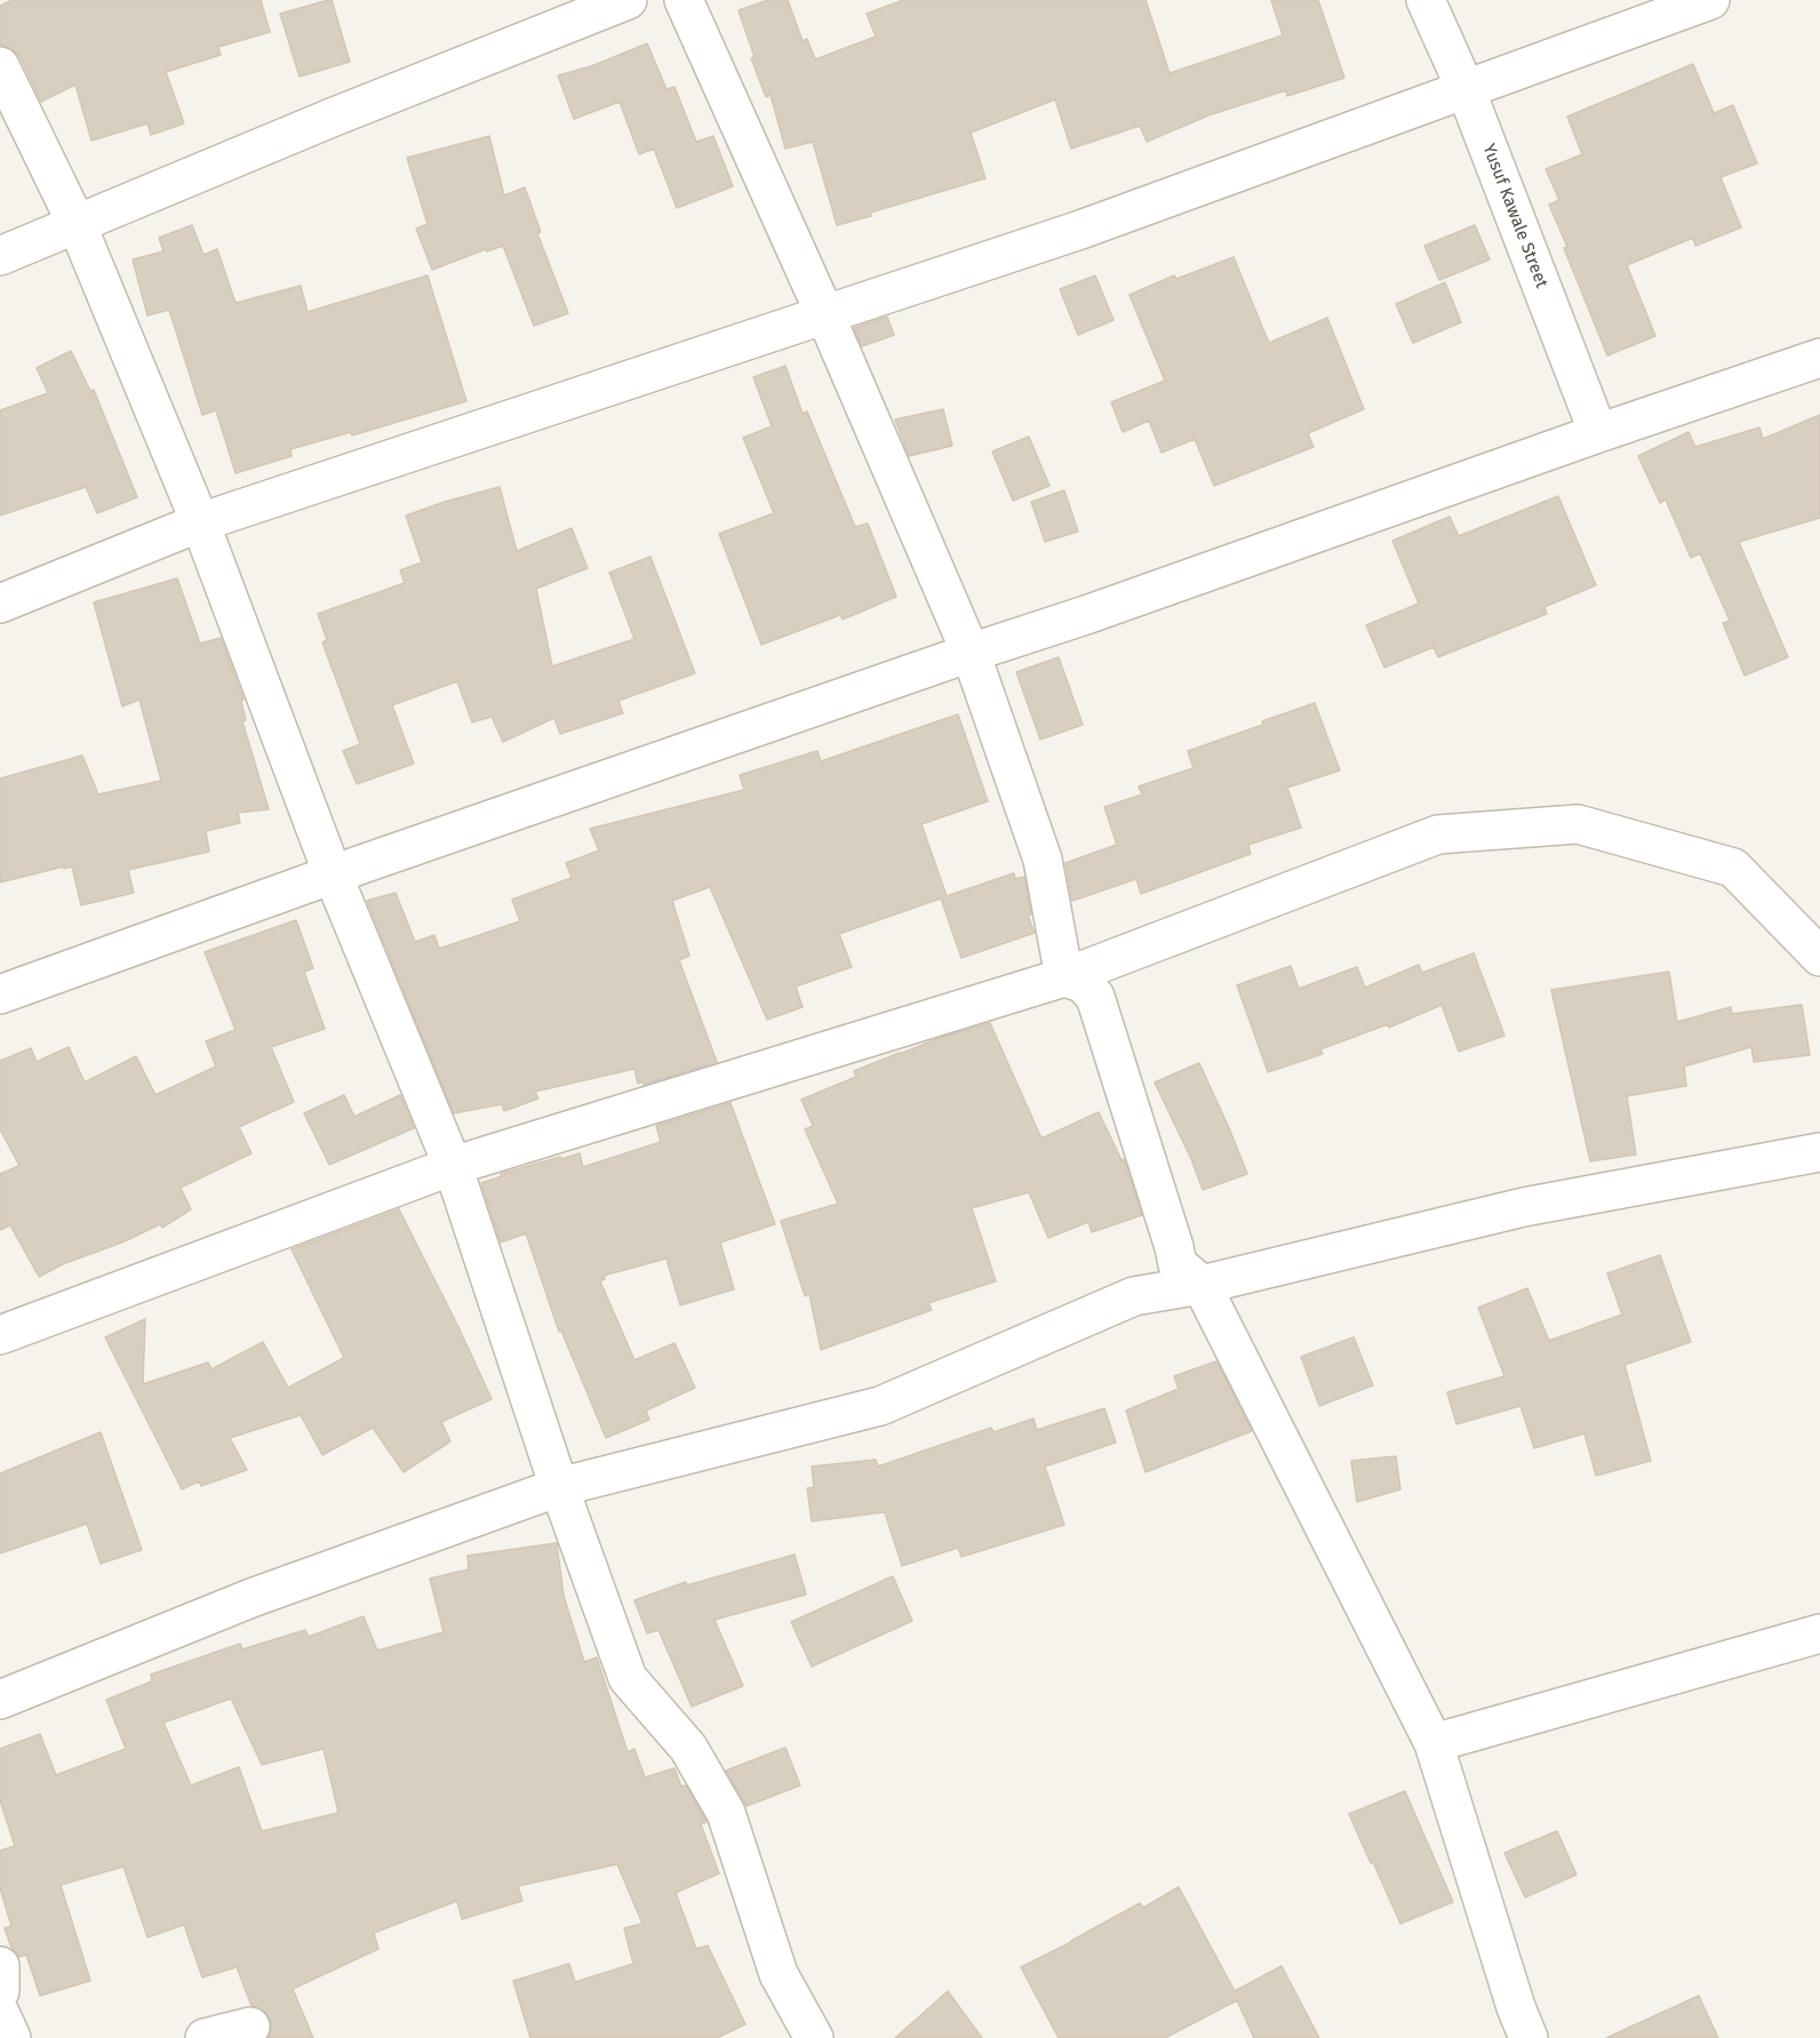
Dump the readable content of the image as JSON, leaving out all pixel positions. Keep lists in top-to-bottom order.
{
  "streets": {
    "street": ["Yusuf Kawale Street"]
  }
}
